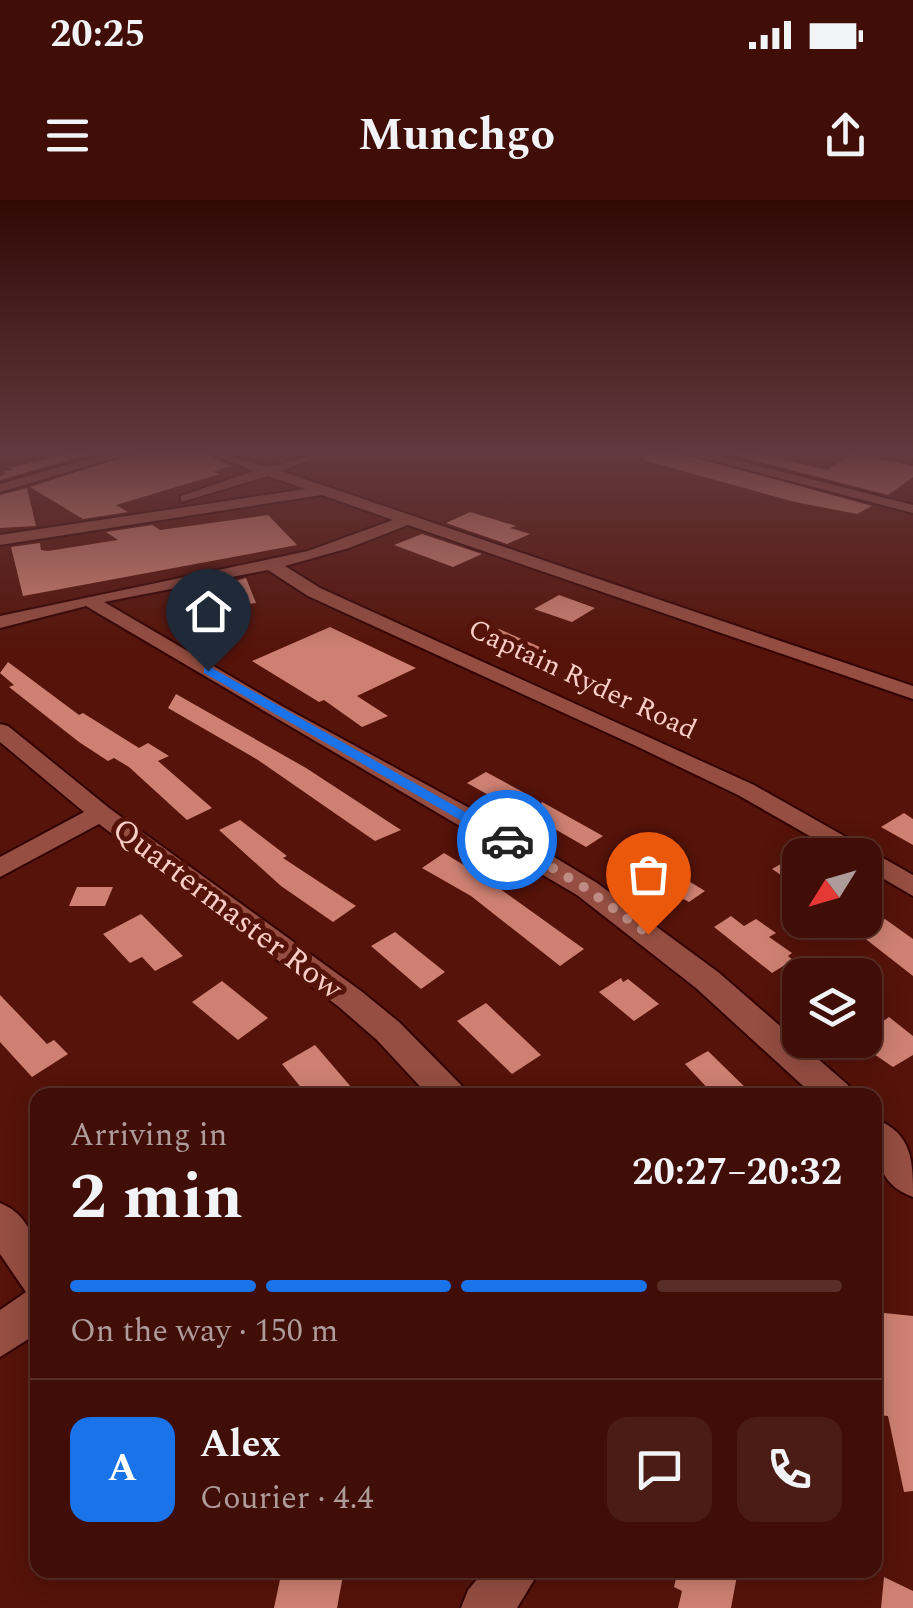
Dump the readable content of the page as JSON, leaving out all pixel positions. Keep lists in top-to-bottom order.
{
  "streets": {
    "street": ["Captain Ryder Road", "Quartermaster Row"]
  },
  "north": "bottom left",
  "page": {
    "status": "20:25",
    "header": "Munchgo",
    "heading": ["2 min", "Arriving in", "20:27–20:32"],
    "panel": ["Alex", "Courier · 4.4"],
    "bar": "On the way · 150 m",
    "round": "A"
  }
}
